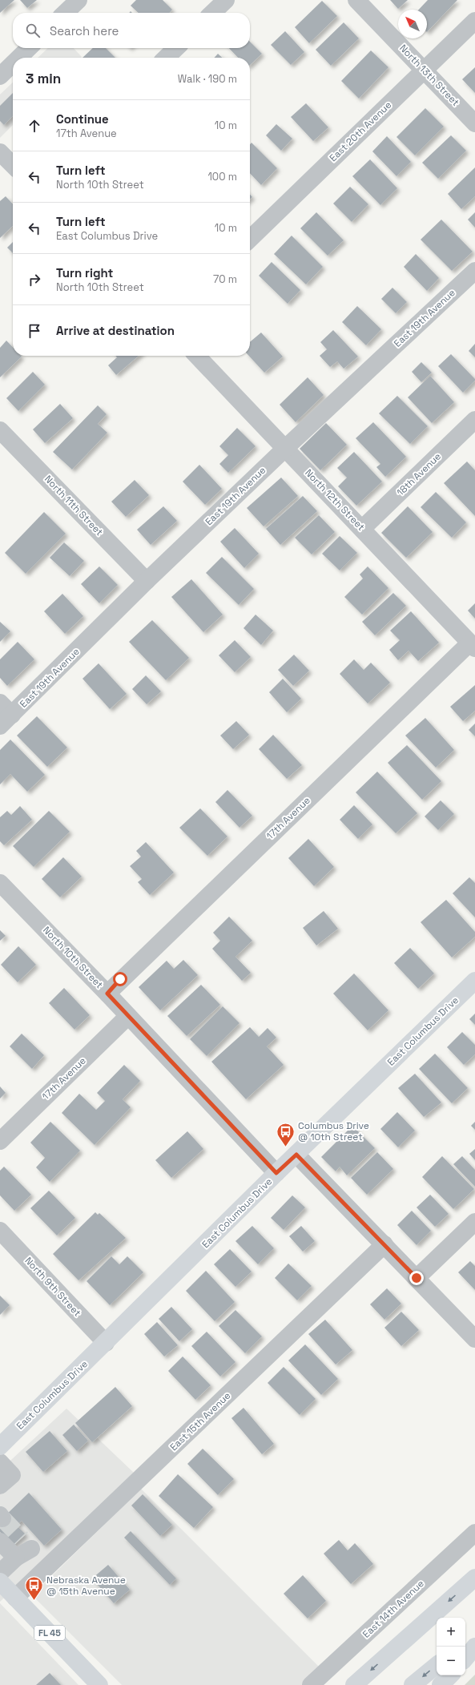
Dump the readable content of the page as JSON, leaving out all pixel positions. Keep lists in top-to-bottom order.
{
  "streets": {
    "main road": ["East Columbus Drive", "FL 45"],
    "street": [
      "North 13th Street",
      "East 20th Avenue",
      "East 19th Avenue",
      "18th Avenue",
      "North 12th Street",
      "North 11th Street",
      "17th Avenue",
      "North 10th Street",
      "North 9th Street",
      "East 15th Avenue",
      "East 14th Avenue"
    ]
  },
  "crossings": [
    ["North 13th Street", "East 20th Avenue"],
    ["East 19th Avenue", "North 12th Street"],
    ["East 19th Avenue", "North 11th Street"],
    ["18th Avenue", "North 12th Street"],
    ["North 12th Street", "17th Avenue"],
    ["17th Avenue", "North 10th Street"],
    ["North 10th Street", "East Columbus Drive"],
    ["East Columbus Drive", "North 9th Street"],
    ["East 15th Avenue", "FL 45"]
  ],
  "places": {
    "bus stop": ["Columbus Drive @ 10th Street", "Nebraska Avenue @ 15th Avenue"]
  },
  "north": "top left",
  "page": {
    "search": "Search here",
    "heading": ["3 min", "Walk · 190 m"],
    "list": [
      ["Continue", "17th Avenue", "10 m"],
      ["Turn left", "North 10th Street", "100 m"],
      ["Turn left", "East Columbus Drive", "10 m"],
      ["Turn right", "North 10th Street", "70 m"],
      "Arrive at destination"
    ],
    "map_buttons": ["+", "−"]
  }
}
